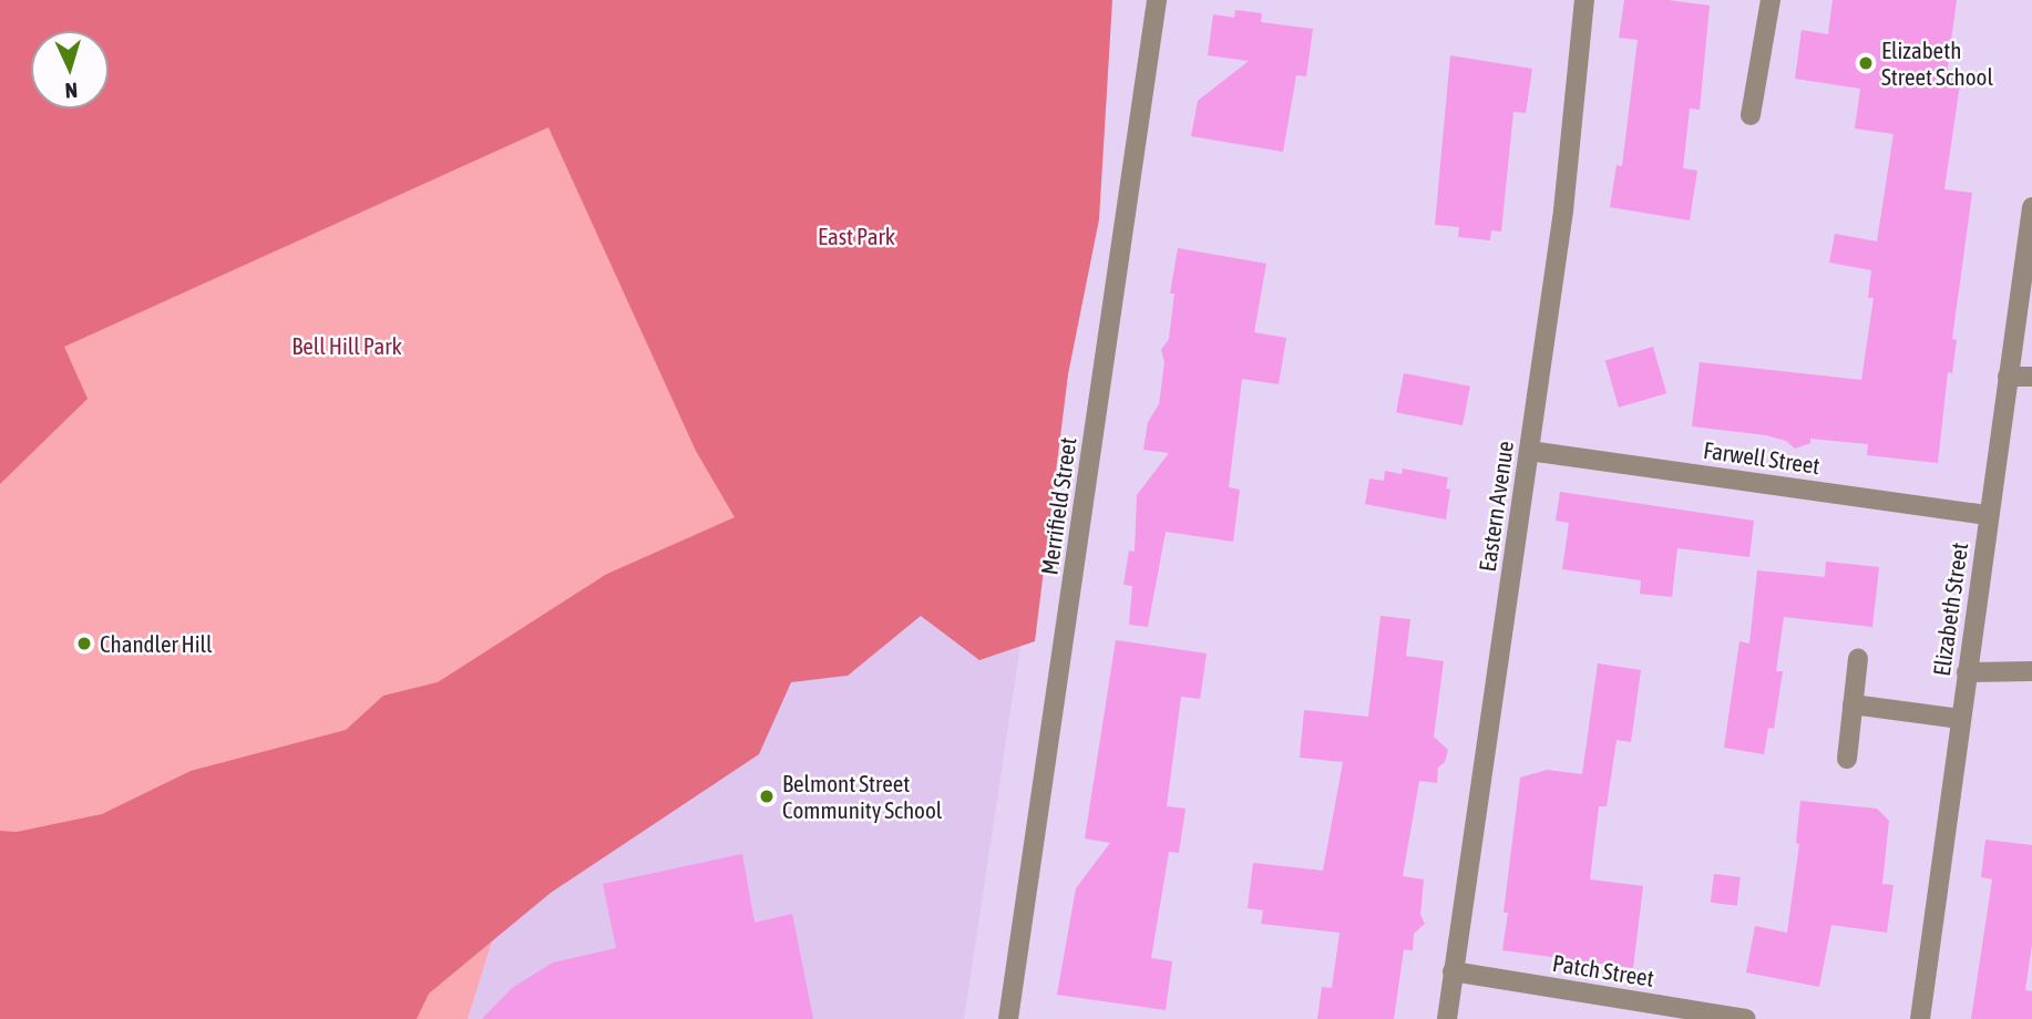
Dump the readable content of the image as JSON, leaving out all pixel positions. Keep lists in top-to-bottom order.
{
  "streets": {
    "street": [
      "Farwell Street",
      "Merrifield Street",
      "Eastern Avenue",
      "Elizabeth Street",
      "Patch Street"
    ]
  },
  "crossings": [
    ["Farwell Street", "Eastern Avenue"],
    ["Farwell Street", "Elizabeth Street"],
    ["Eastern Avenue", "Patch Street"]
  ],
  "parks": ["East Park", "Bell Hill Park"],
  "places": ["Elizabeth Street School", "Chandler Hill", "Belmont Street Community School"],
  "north": "bottom"
}
